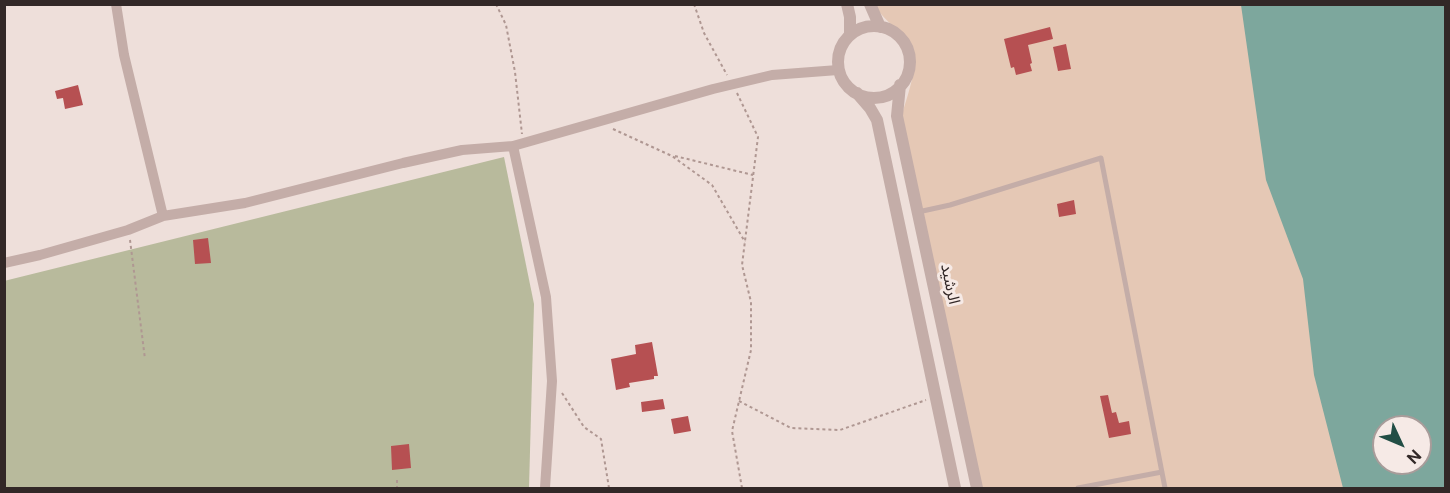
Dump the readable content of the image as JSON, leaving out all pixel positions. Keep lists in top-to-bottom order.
{
  "streets": {
    "street": ["الرشيد"]
  },
  "north": "bottom right"
}
